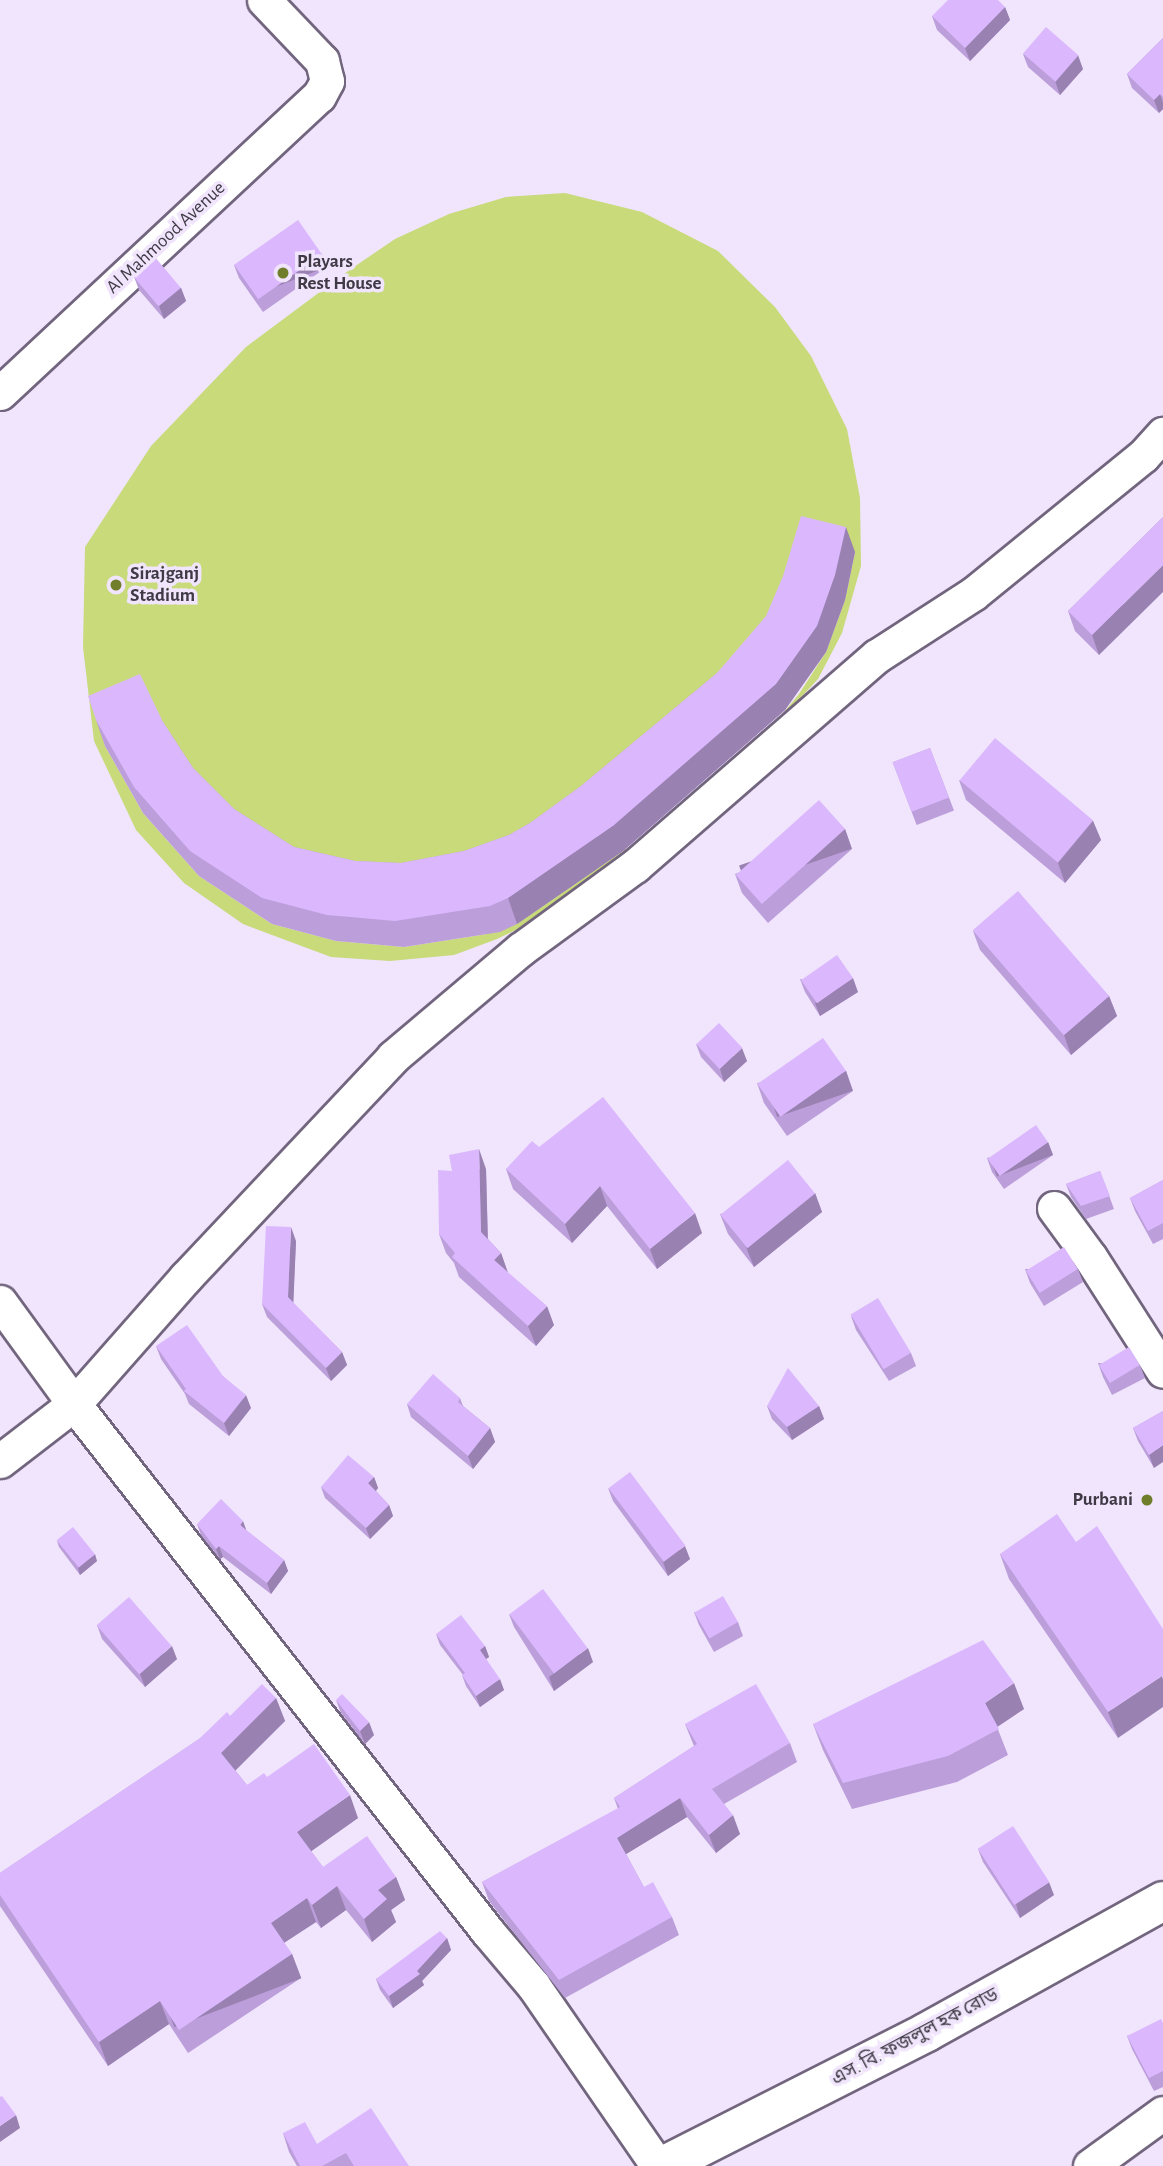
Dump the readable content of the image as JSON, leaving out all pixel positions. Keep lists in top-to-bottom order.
{
  "streets": {
    "main road": ["এস. বি. ফজলুল হক রোড"],
    "street": ["Al Mahmood Avenue"]
  },
  "places": ["Playars Rest House", "Sirajganj Stadium", "Purbani"]
}
